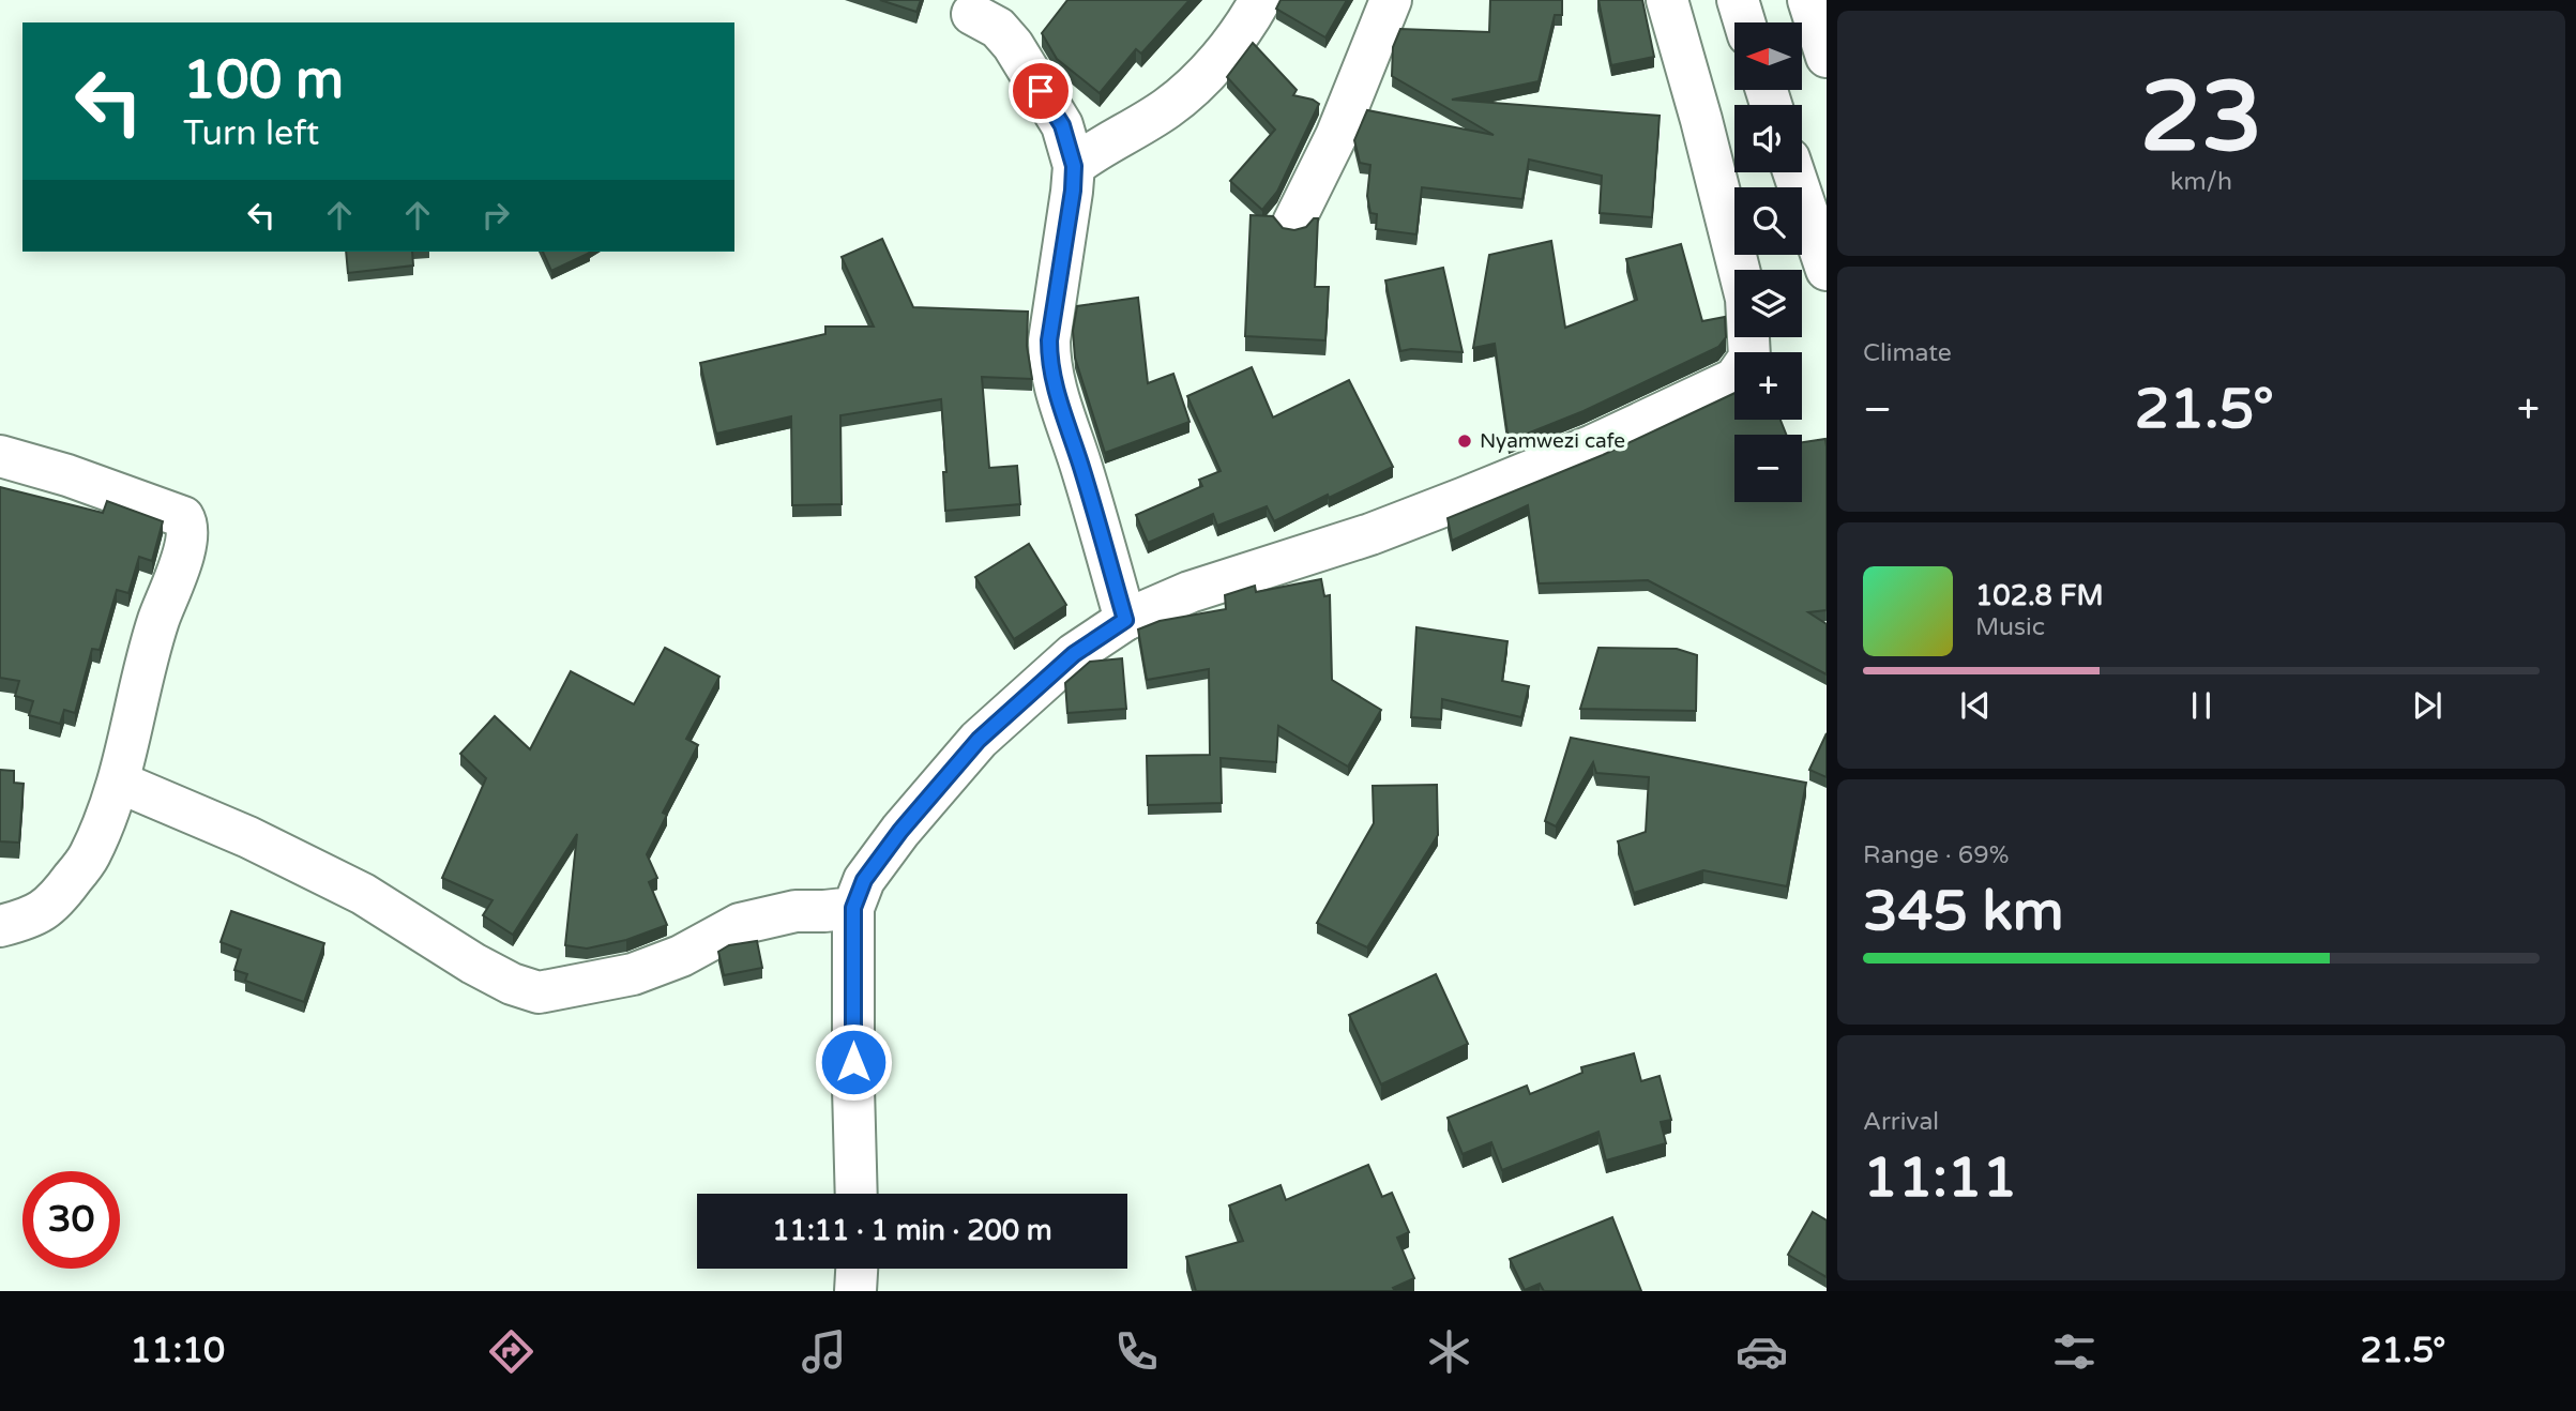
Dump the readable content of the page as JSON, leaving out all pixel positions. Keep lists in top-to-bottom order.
{
  "places": ["Nyamwezi cafe"],
  "north": "left",
  "page": {
    "tile": [
      ["23", "km/h"],
      "Climate",
      ["Range · 69%", "345 km"],
      ["Arrival", "11:11"]
    ],
    "map_buttons": ["+", "−"],
    "turn": ["100 m", "Turn left"],
    "heat": ["−", "21.5°", "+"],
    "song": ["102.8 FM", "Music"],
    "limit": "30",
    "trip": "11:11 · 1 min · 200 m",
    "tabs": ["11:10", "21.5°"]
  }
}
